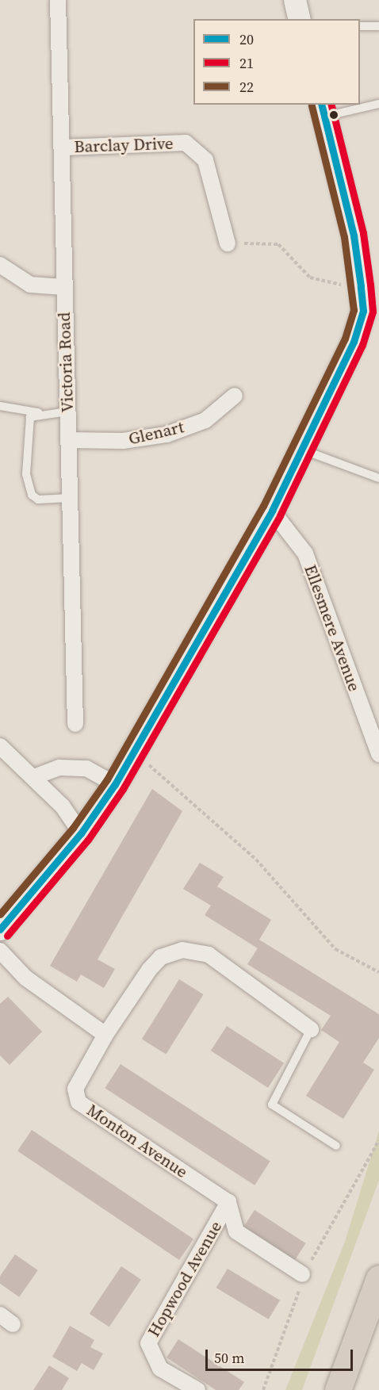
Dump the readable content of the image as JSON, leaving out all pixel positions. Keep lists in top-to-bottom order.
{
  "streets": {
    "street": [
      "Barclay Drive",
      "Victoria Road",
      "Glenart",
      "Ellesmere Avenue",
      "Monton Avenue",
      "Hopwood Avenue"
    ]
  },
  "crossings": [
    ["Barclay Drive", "Victoria Road"],
    ["Victoria Road", "Glenart"],
    ["Monton Avenue", "Hopwood Avenue"]
  ],
  "lines": ["transit line 20", "transit line 21", "transit line 22"],
  "legend": ["20", "21", "22"],
  "scale_bar": "50 m"
}
